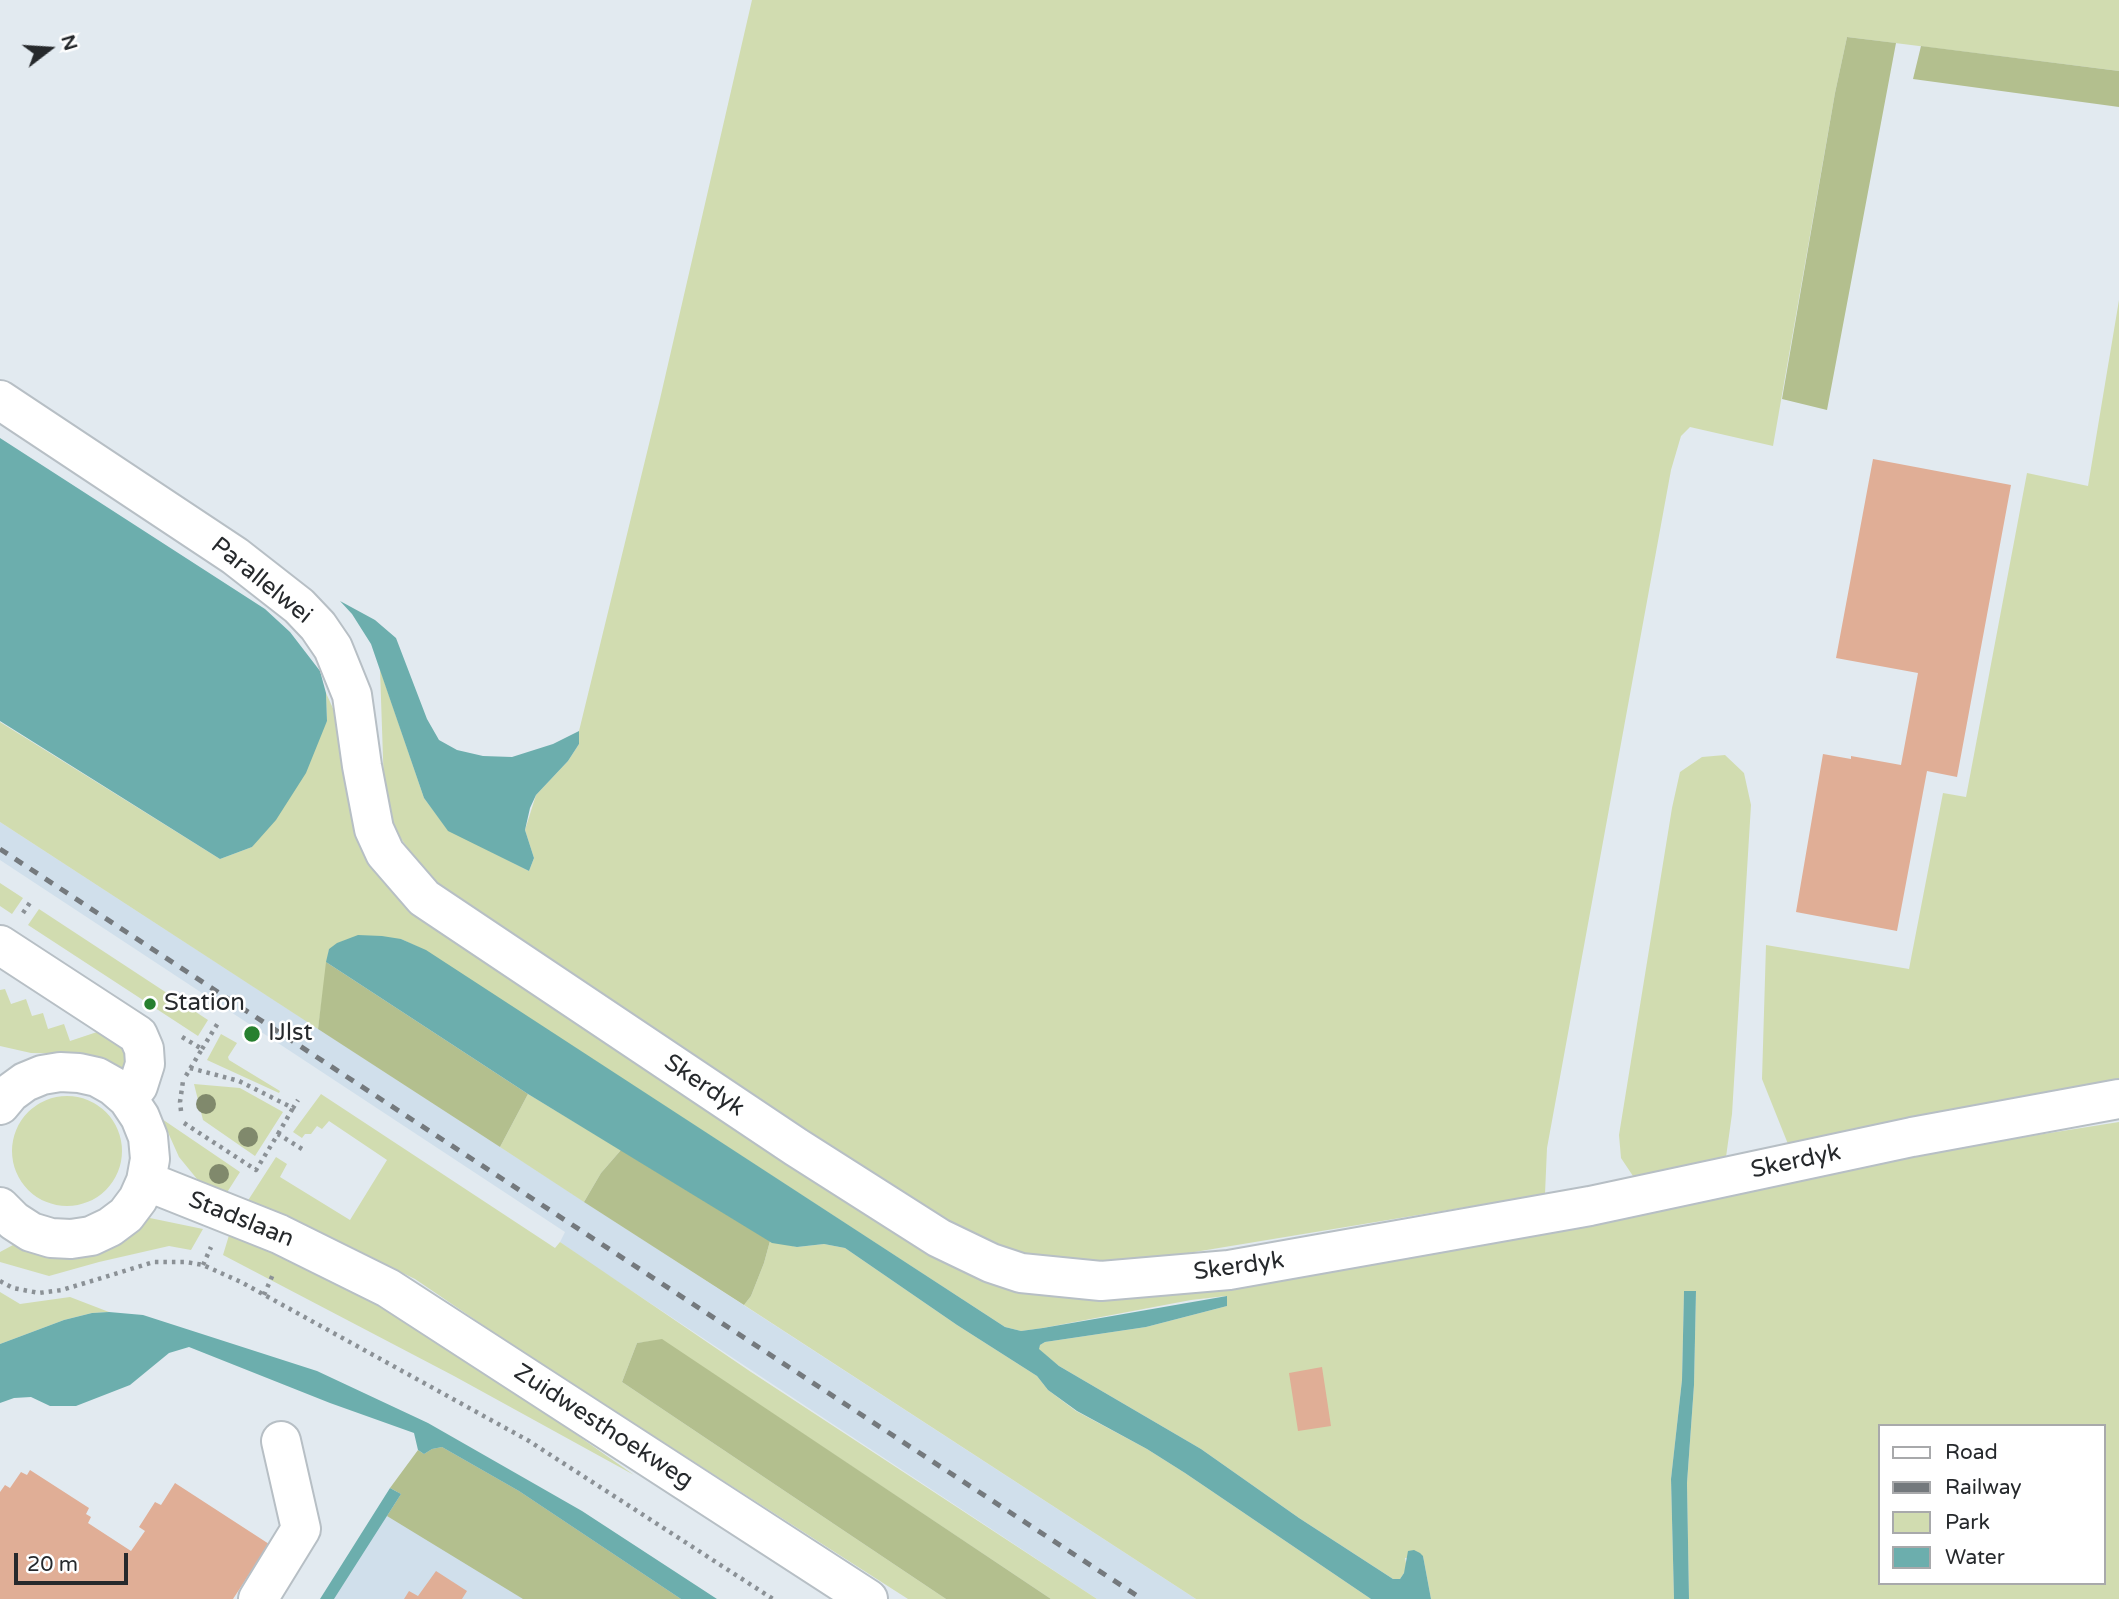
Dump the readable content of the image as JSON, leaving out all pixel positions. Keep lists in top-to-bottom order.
{
  "streets": {
    "street": [
      "Parallelwei",
      "Skerdyk",
      "Stadslaan",
      "Zuidwesthoekweg"
    ]
  },
  "crossings": [
    ["Parallelwei", "Skerdyk"],
    ["Stadslaan", "Zuidwesthoekweg"]
  ],
  "places": ["Station", "IJlst"],
  "legend": [
    "Road",
    "Railway",
    "Park",
    "Water"
  ],
  "scale_bar": "20 m",
  "north": "right"
}
